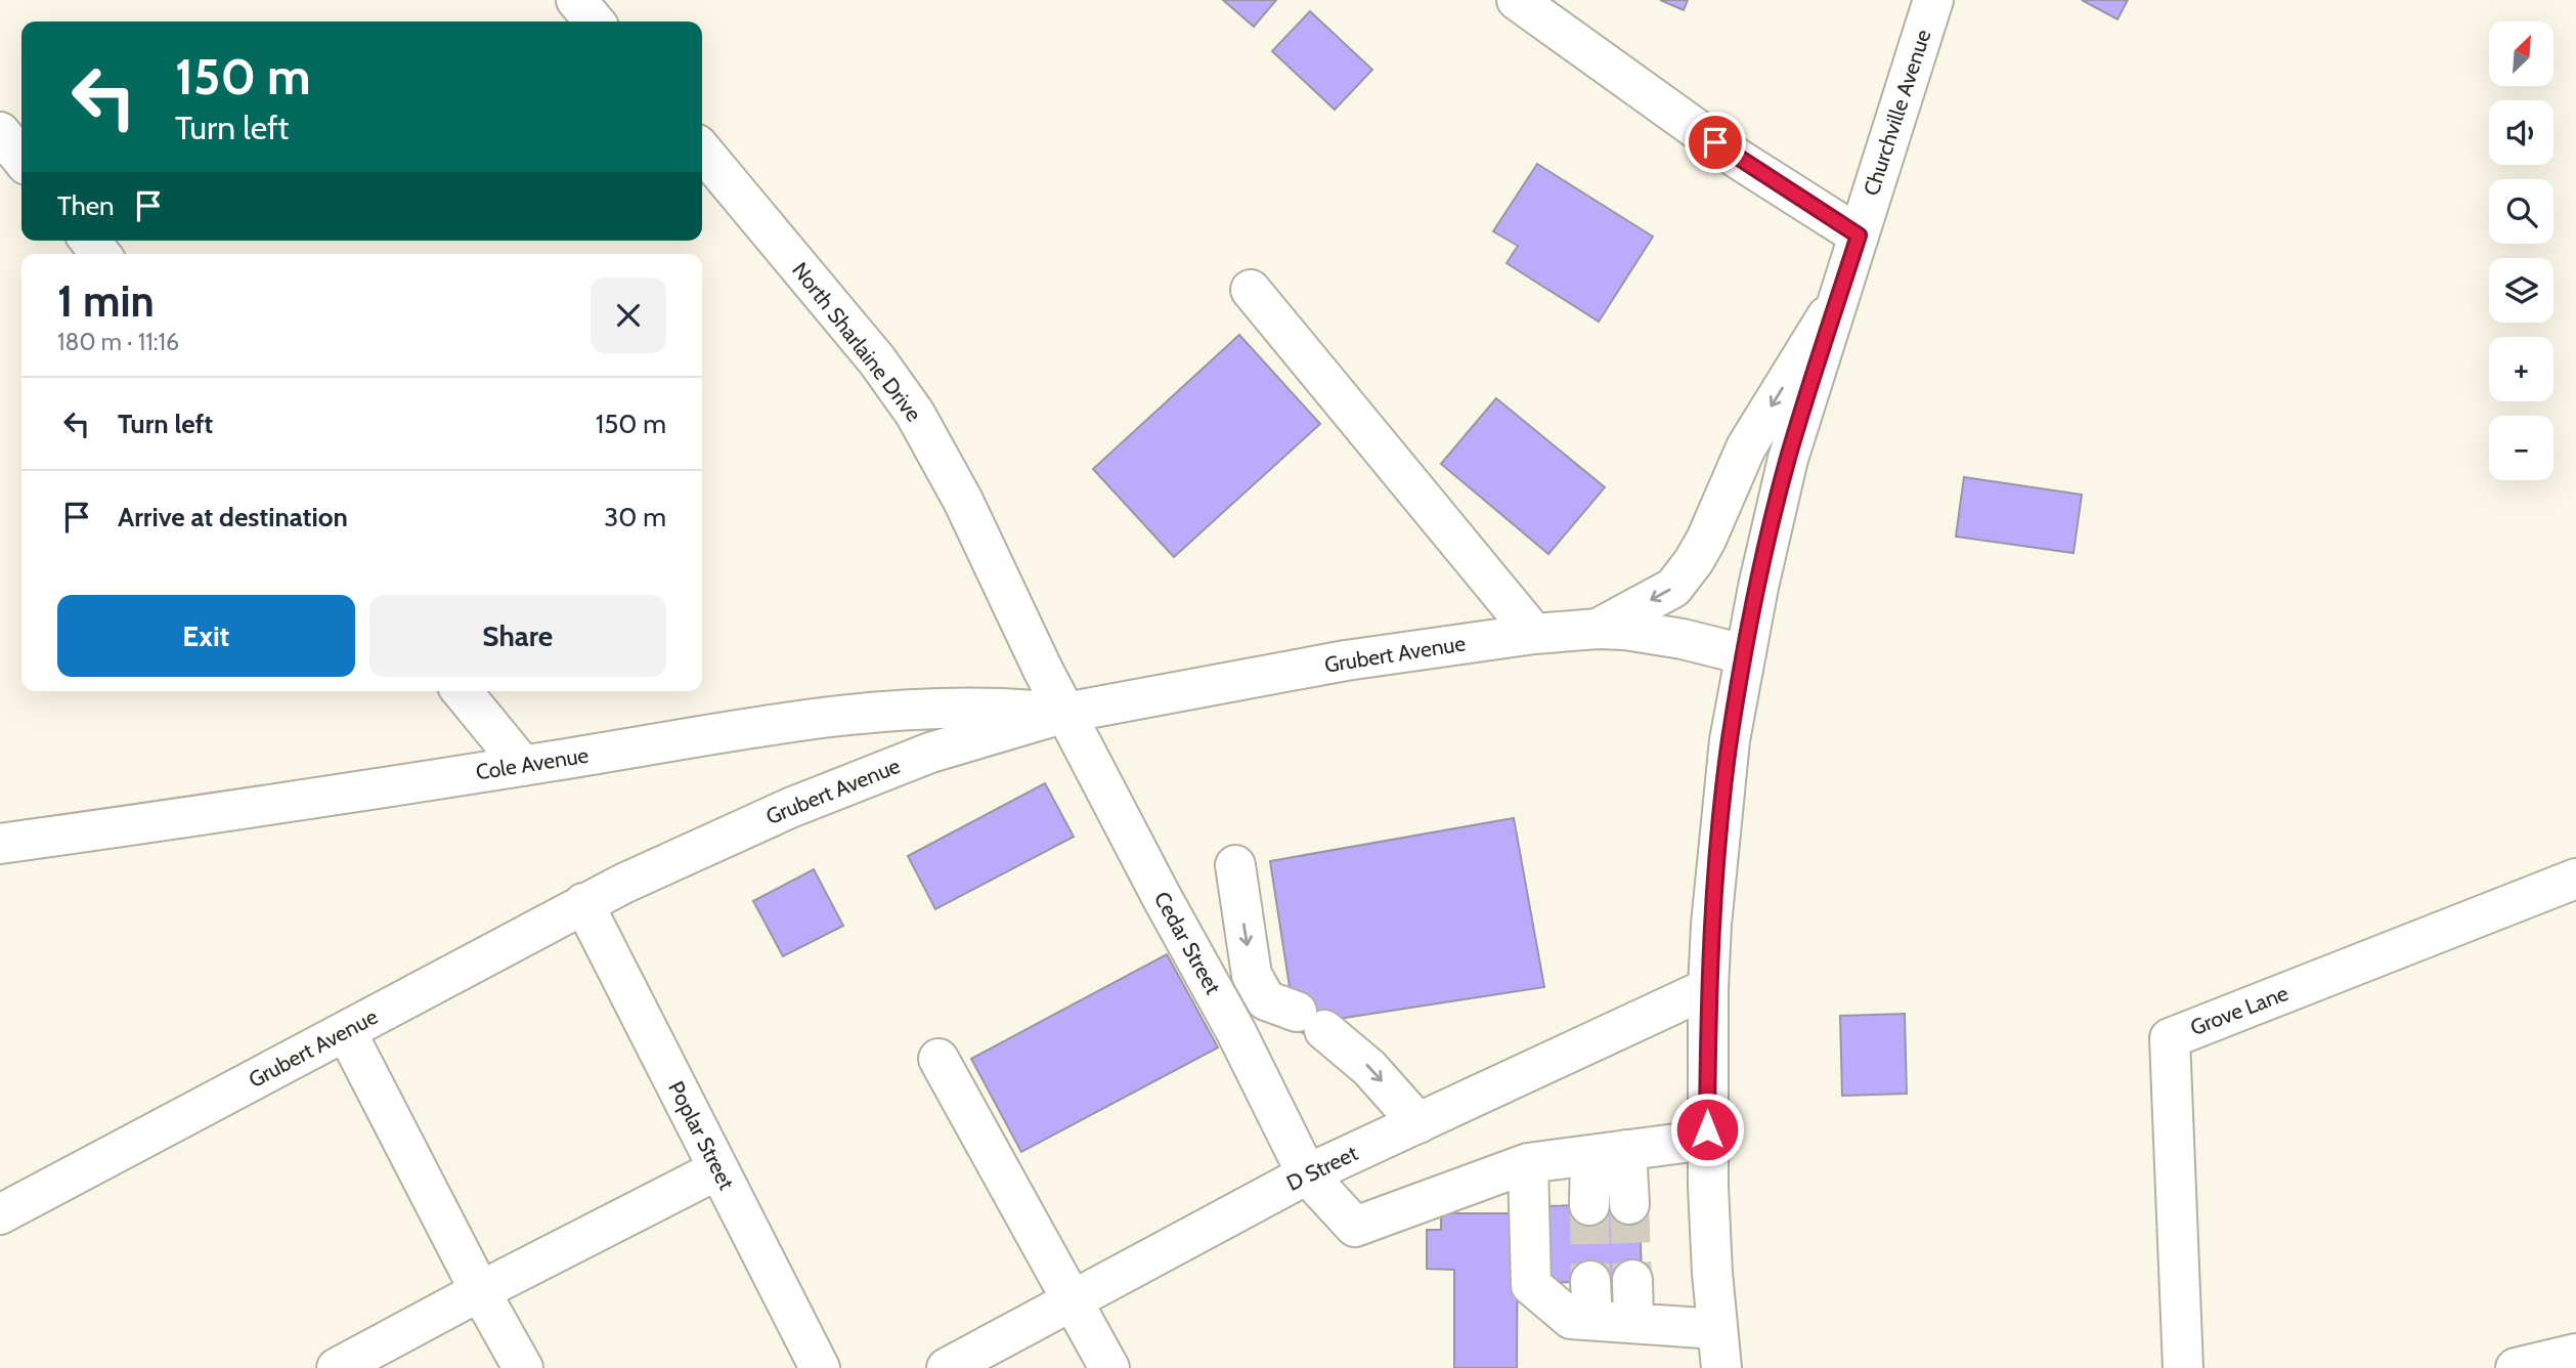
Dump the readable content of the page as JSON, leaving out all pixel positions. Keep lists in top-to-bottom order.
{
  "streets": {
    "street": [
      "Churchville Avenue",
      "North Sharlaine Drive",
      "Grubert Avenue",
      "Cole Avenue",
      "Cedar Street",
      "Grove Lane",
      "Poplar Street",
      "D Street"
    ]
  },
  "crossings": [
    ["Churchville Avenue", "Grubert Avenue"],
    ["Churchville Avenue", "D Street"],
    ["North Sharlaine Drive", "Grubert Avenue"],
    ["North Sharlaine Drive", "Cole Avenue"],
    ["North Sharlaine Drive", "Cedar Street"],
    ["Grubert Avenue", "Cole Avenue"],
    ["Grubert Avenue", "Cedar Street"],
    ["Grubert Avenue", "Poplar Street"],
    ["Cole Avenue", "Cedar Street"],
    ["Cedar Street", "D Street"]
  ],
  "north": "top right",
  "page": {
    "map_buttons": ["+", "−"],
    "turn": ["150 m", "Turn left"],
    "then": "Then",
    "heading": ["1 min", "180 m · 11:16"],
    "list": [
      {
        "name": "Turn left",
        "value": "150 m"
      },
      {
        "name": "Arrive at destination",
        "value": "30 m"
      }
    ],
    "buttons": ["Exit", "Share"]
  }
}
